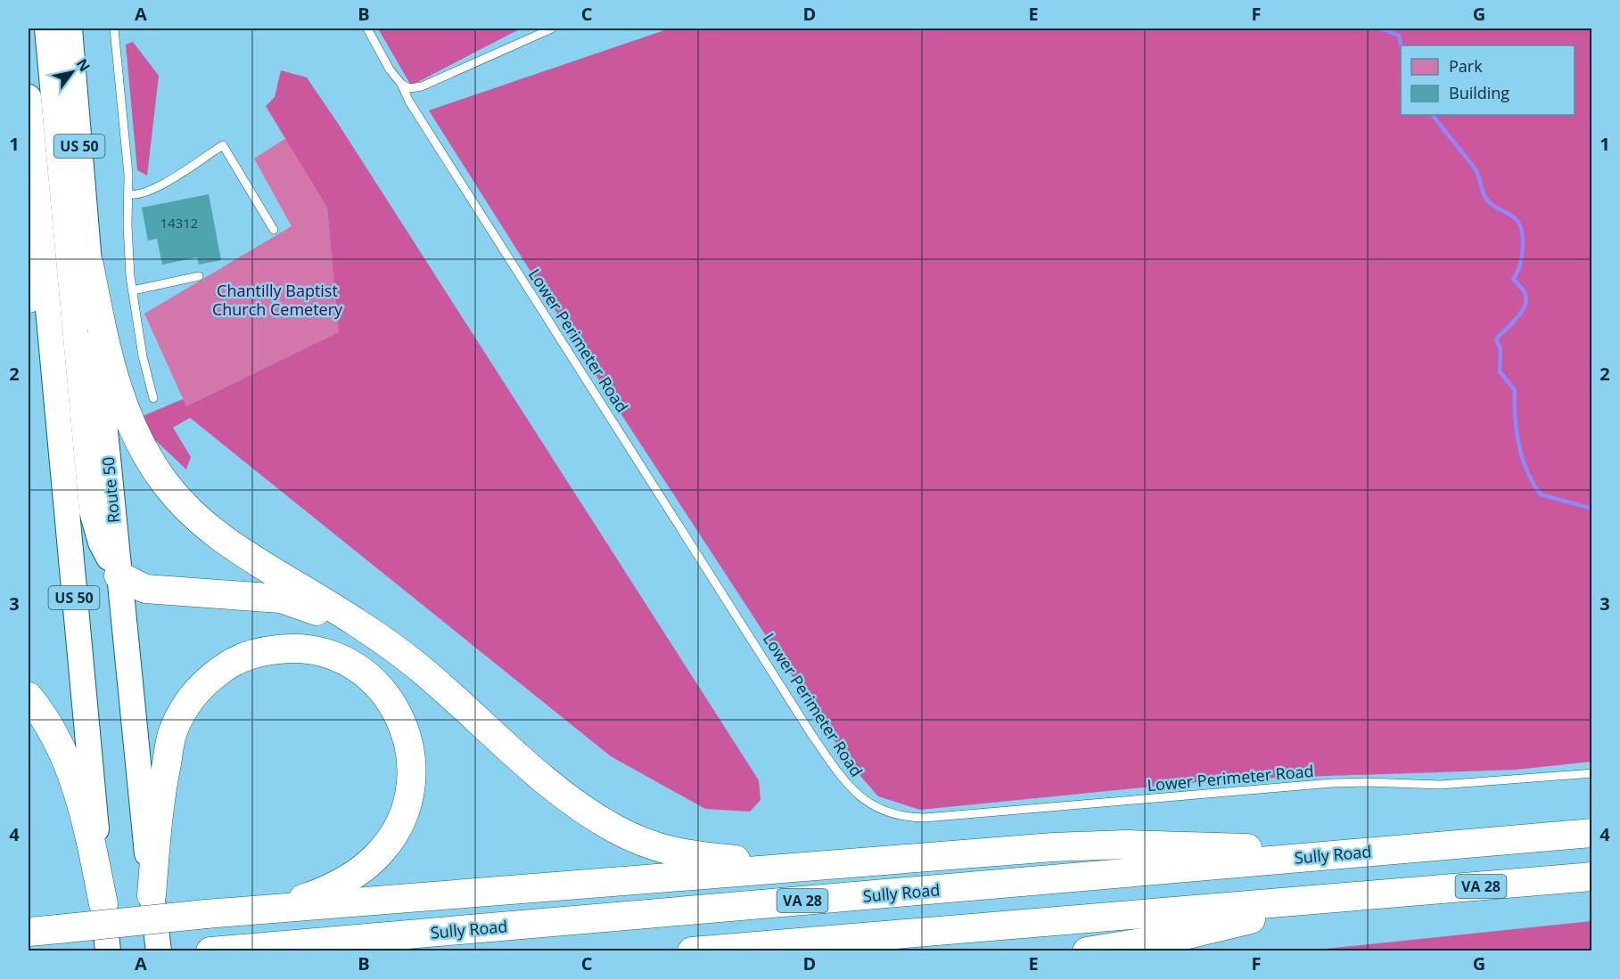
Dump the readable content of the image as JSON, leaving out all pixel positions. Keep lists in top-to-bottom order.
{
  "streets": {
    "highway": [
      "US 50",
      "Route 50",
      "Sully Road",
      "VA 28"
    ],
    "lane": ["Lower Perimeter Road"]
  },
  "parks": ["Chantilly Baptist Church Cemetery"],
  "house_numbers": ["14312"],
  "legend": ["Park", "Building"],
  "north": "top right",
  "grid": {
    "columns": [
      "A",
      "B",
      "C",
      "D",
      "E",
      "F",
      "G"
    ],
    "rows": [
      "1",
      "2",
      "3",
      "4"
    ]
  }
}
